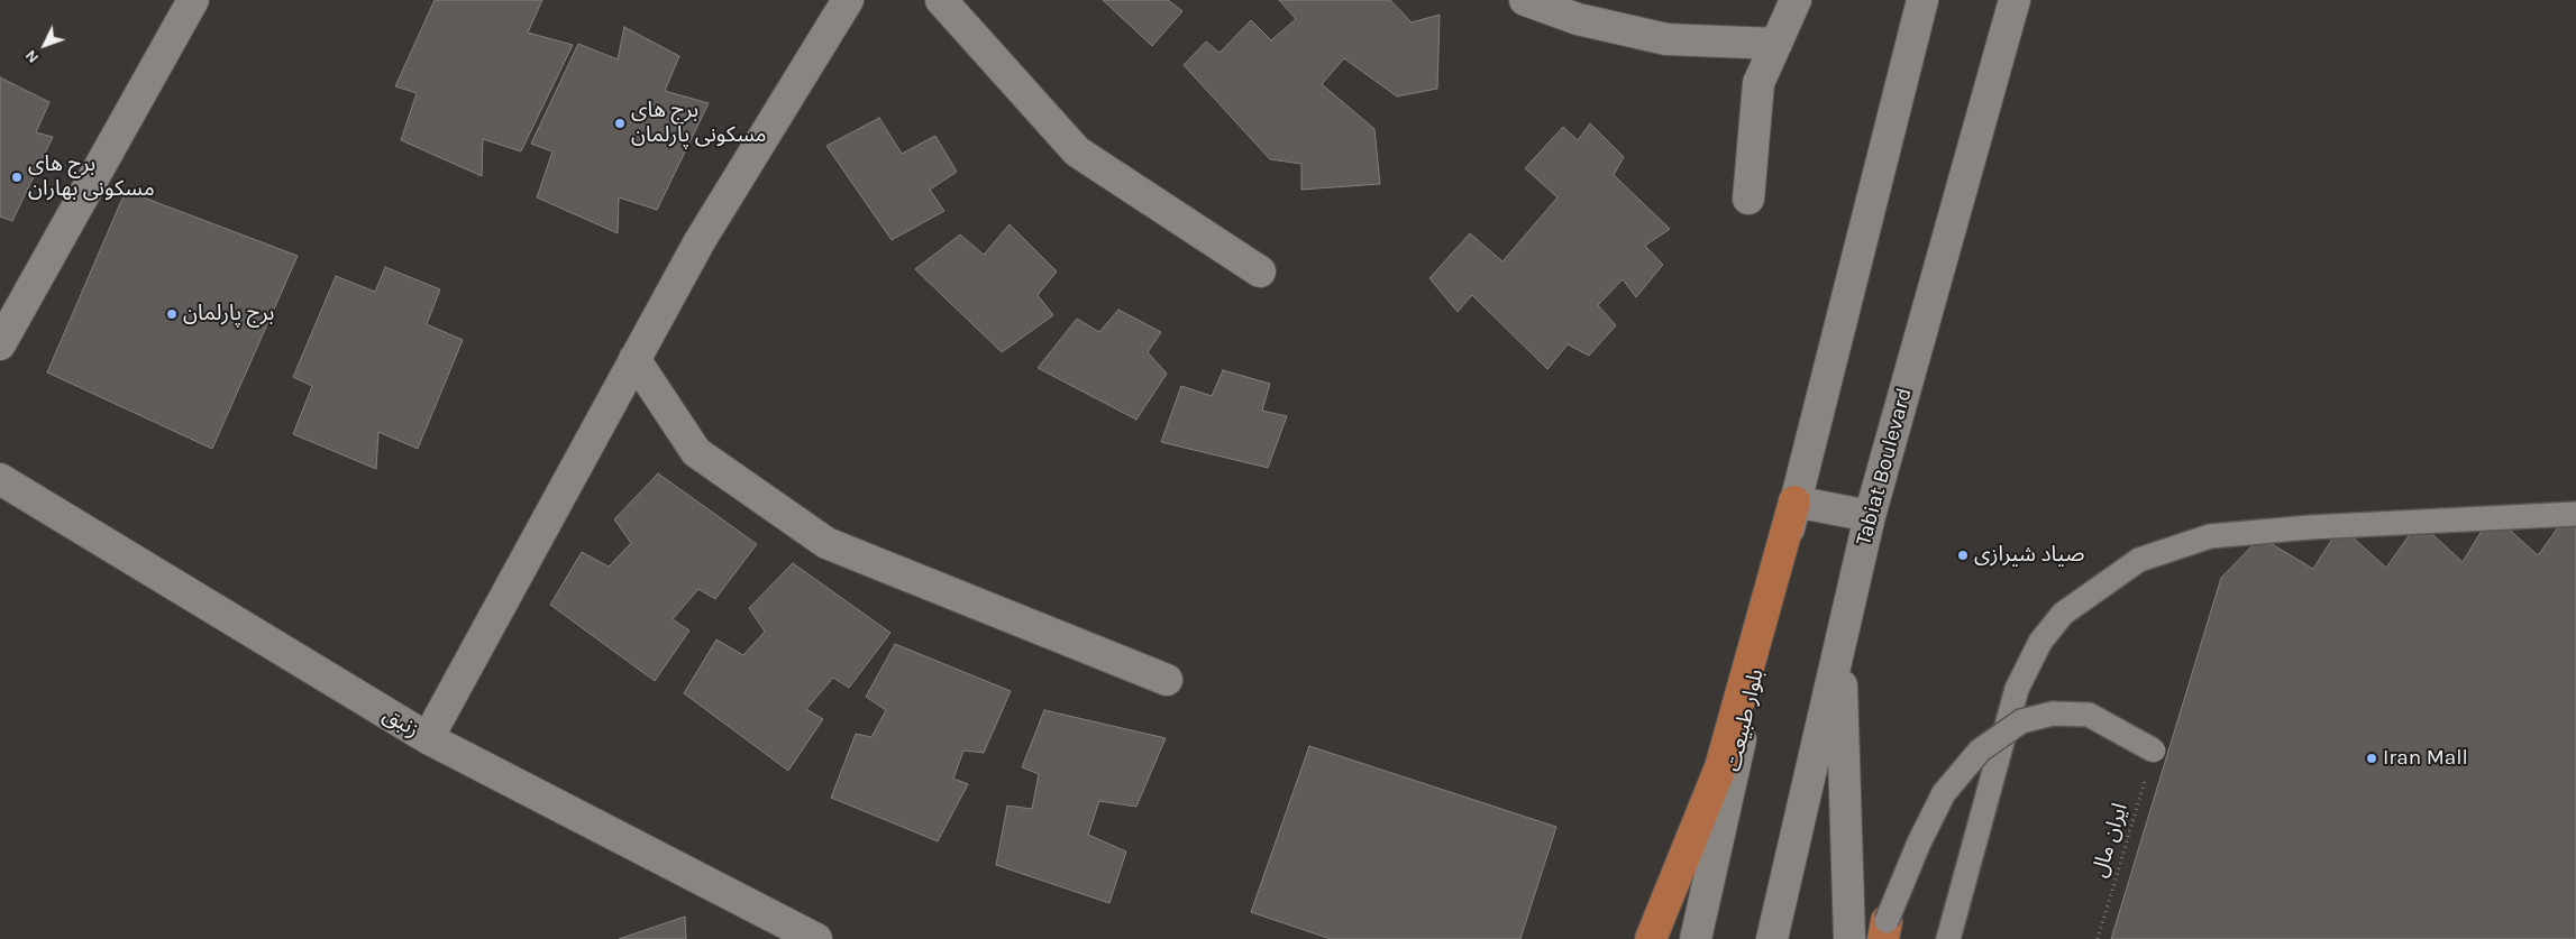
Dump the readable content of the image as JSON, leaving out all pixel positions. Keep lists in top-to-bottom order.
{
  "streets": {
    "street": ["Tabiat Boulevard", "بلوار طبیعت", "زنبق"],
    "path": ["ایران مال"]
  },
  "places": [
    "برج های مسکونی پارلمان",
    "برج های مسکونی بهاران",
    "برج پارلمان",
    "صیاد شیرازی",
    "Iran Mall"
  ],
  "north": "bottom left"
}
